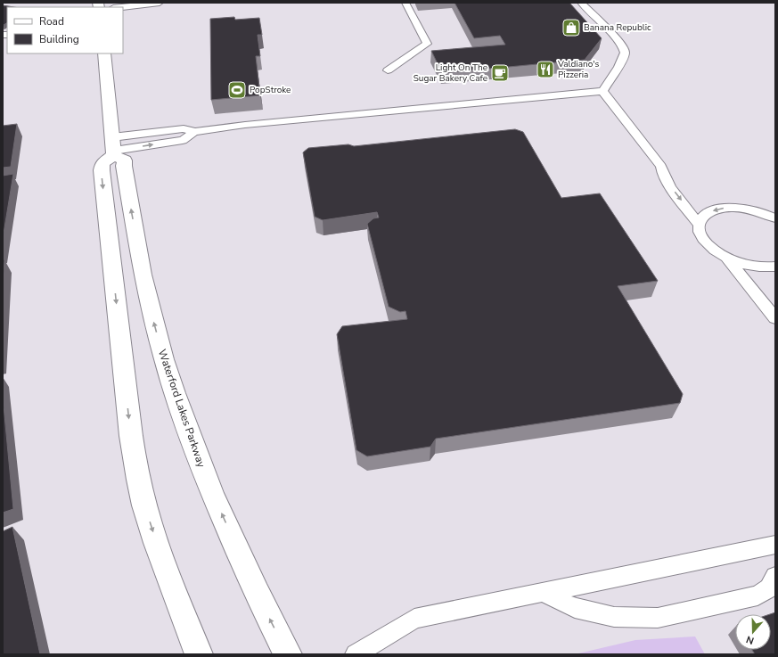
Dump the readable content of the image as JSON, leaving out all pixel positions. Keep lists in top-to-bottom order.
{
  "streets": {
    "street": ["Waterford Lakes Parkway"]
  },
  "places": {
    "shop": ["Banana Republic"],
    "restaurant": ["Valdiano's Pizzeria"],
    "cafe": ["Light On The Sugar Bakery Cafe"],
    "sports": ["PopStroke"]
  },
  "legend": ["Road", "Building"],
  "north": "bottom"
}
